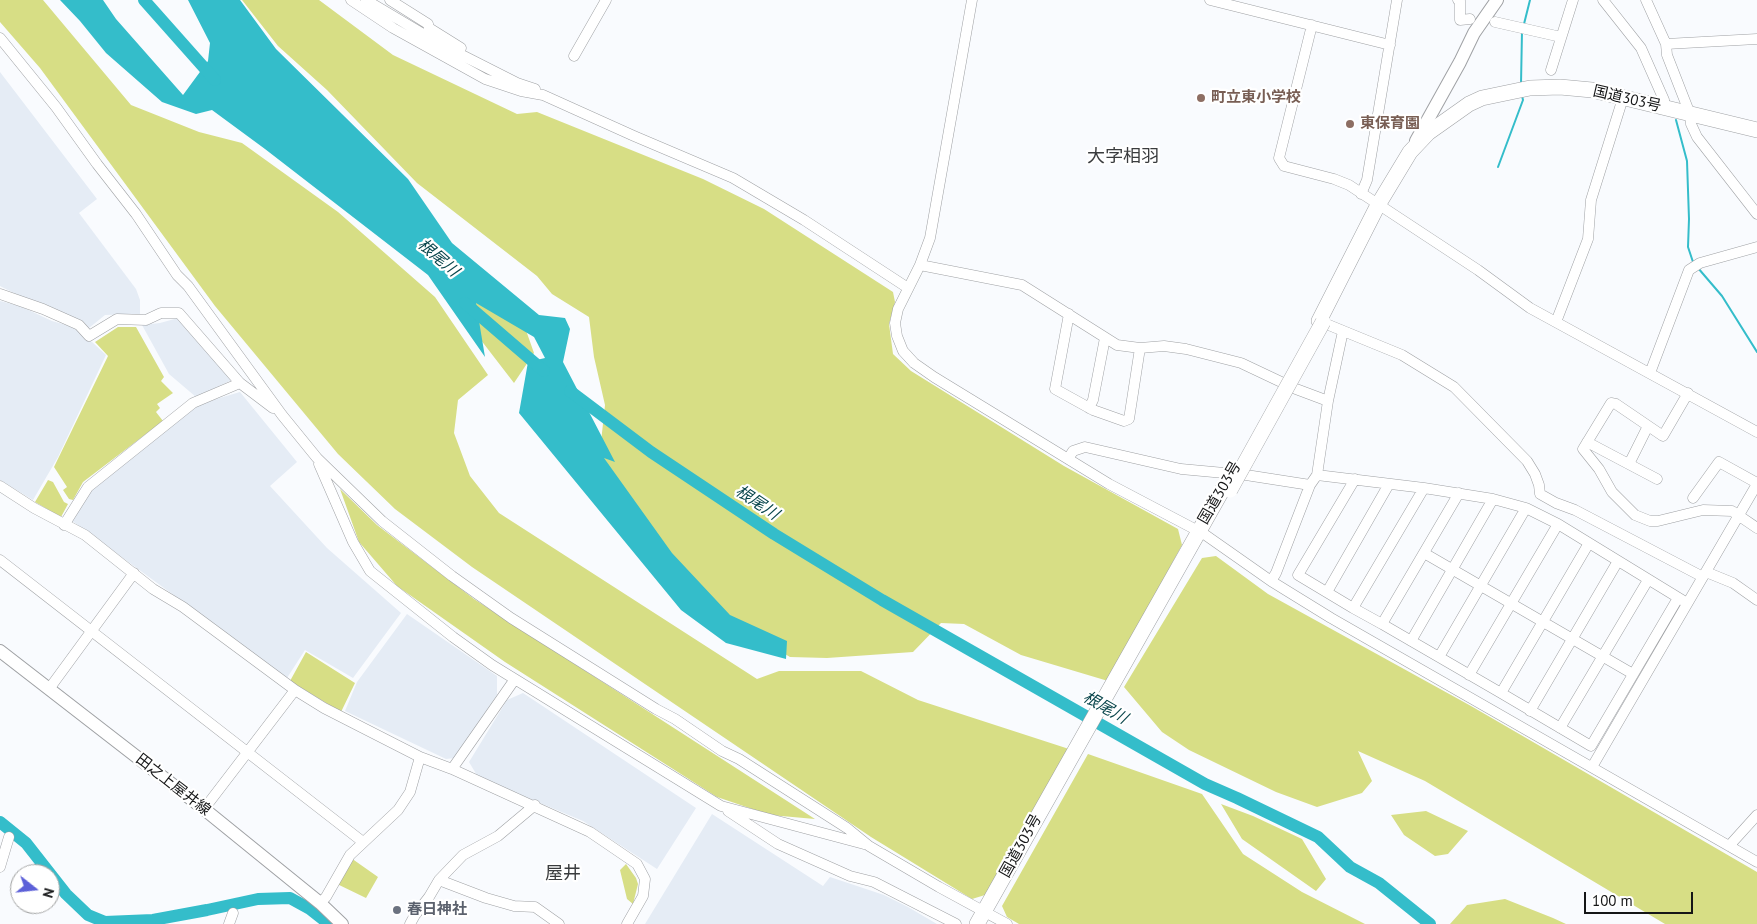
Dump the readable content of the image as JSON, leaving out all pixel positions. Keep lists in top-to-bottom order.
{
  "streets": {
    "highway": ["国道303号"],
    "main road": ["田之上屋井線"]
  },
  "districts": ["大字相羽", "屋井"],
  "water": ["根尾川"],
  "places": ["町立東小学校", "東保育園", "春日神社"],
  "scale_bar": "100 m",
  "north": "right"
}
